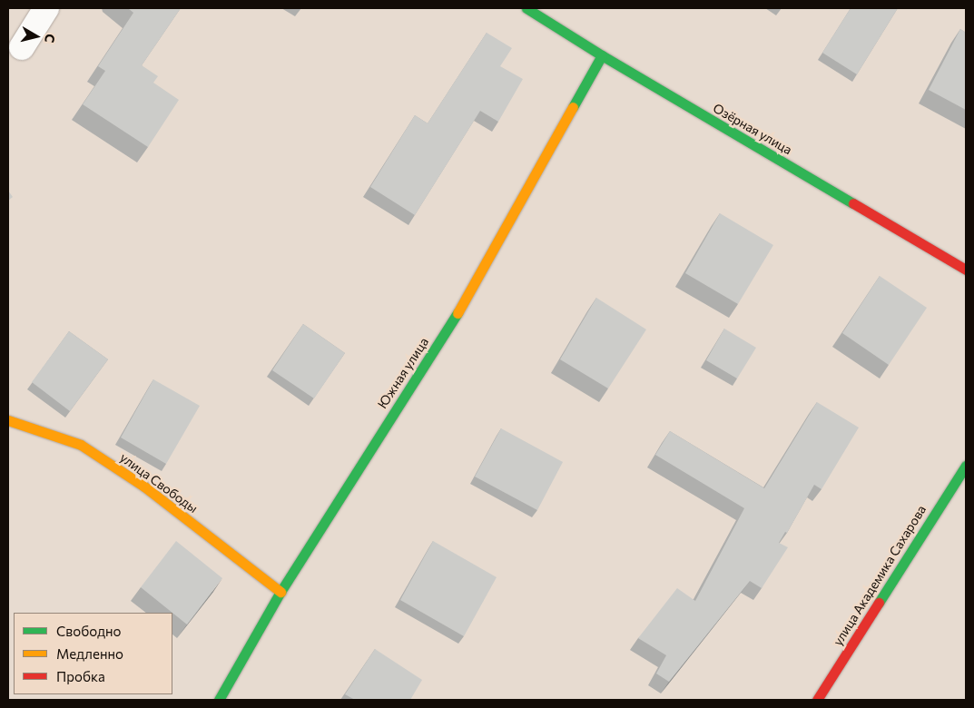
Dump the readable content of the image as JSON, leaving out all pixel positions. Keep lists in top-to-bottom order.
{
  "streets": {
    "street": [
      "Озёрная улица",
      "Южная улица",
      "улица Свободы",
      "улица Академика Сахарова"
    ]
  },
  "crossings": [
    ["Озёрная улица", "Южная улица"],
    ["Южная улица", "улица Свободы"]
  ],
  "legend": ["Свободно", "Медленно", "Пробка"],
  "north": "right"
}
